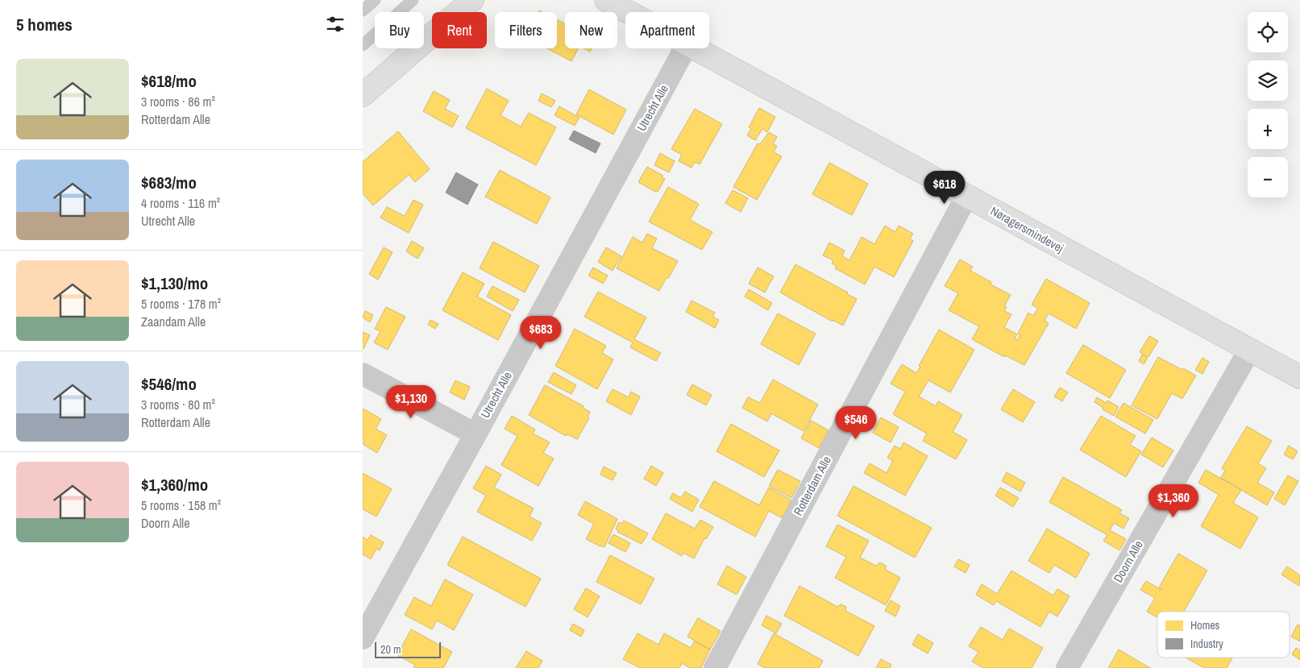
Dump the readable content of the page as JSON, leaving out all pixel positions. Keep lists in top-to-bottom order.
{
  "streets": {
    "street": [
      "Utrecht Alle",
      "Nøragersmindevej",
      "Rotterdam Alle",
      "Doorn Alle"
    ]
  },
  "crossings": [
    ["Nøragersmindevej", "Rotterdam Alle"],
    ["Nøragersmindevej", "Doorn Alle"]
  ],
  "legend": ["Homes", "Industry"],
  "scale_bar": "20 m",
  "page": {
    "heading": "5 homes",
    "map_buttons": ["+", "−"],
    "chip": [
      "Buy",
      "Rent",
      "Filters",
      "New",
      "Apartment"
    ],
    "list": [
      {
        "name": "$618/mo",
        "note": "3 rooms · 86 m² · Rotterdam Alle"
      },
      {
        "name": "$683/mo",
        "note": "4 rooms · 116 m² · Utrecht Alle"
      },
      {
        "name": "$1,130/mo",
        "note": "5 rooms · 178 m² · Zaandam Alle"
      },
      {
        "name": "$546/mo",
        "note": "3 rooms · 80 m² · Rotterdam Alle"
      },
      {
        "name": "$1,360/mo",
        "note": "5 rooms · 158 m² · Doorn Alle"
      }
    ],
    "price": [
      "$618",
      "$683",
      "$1,130",
      "$546",
      "$1,360"
    ],
    "scale": "20 m"
  }
}
